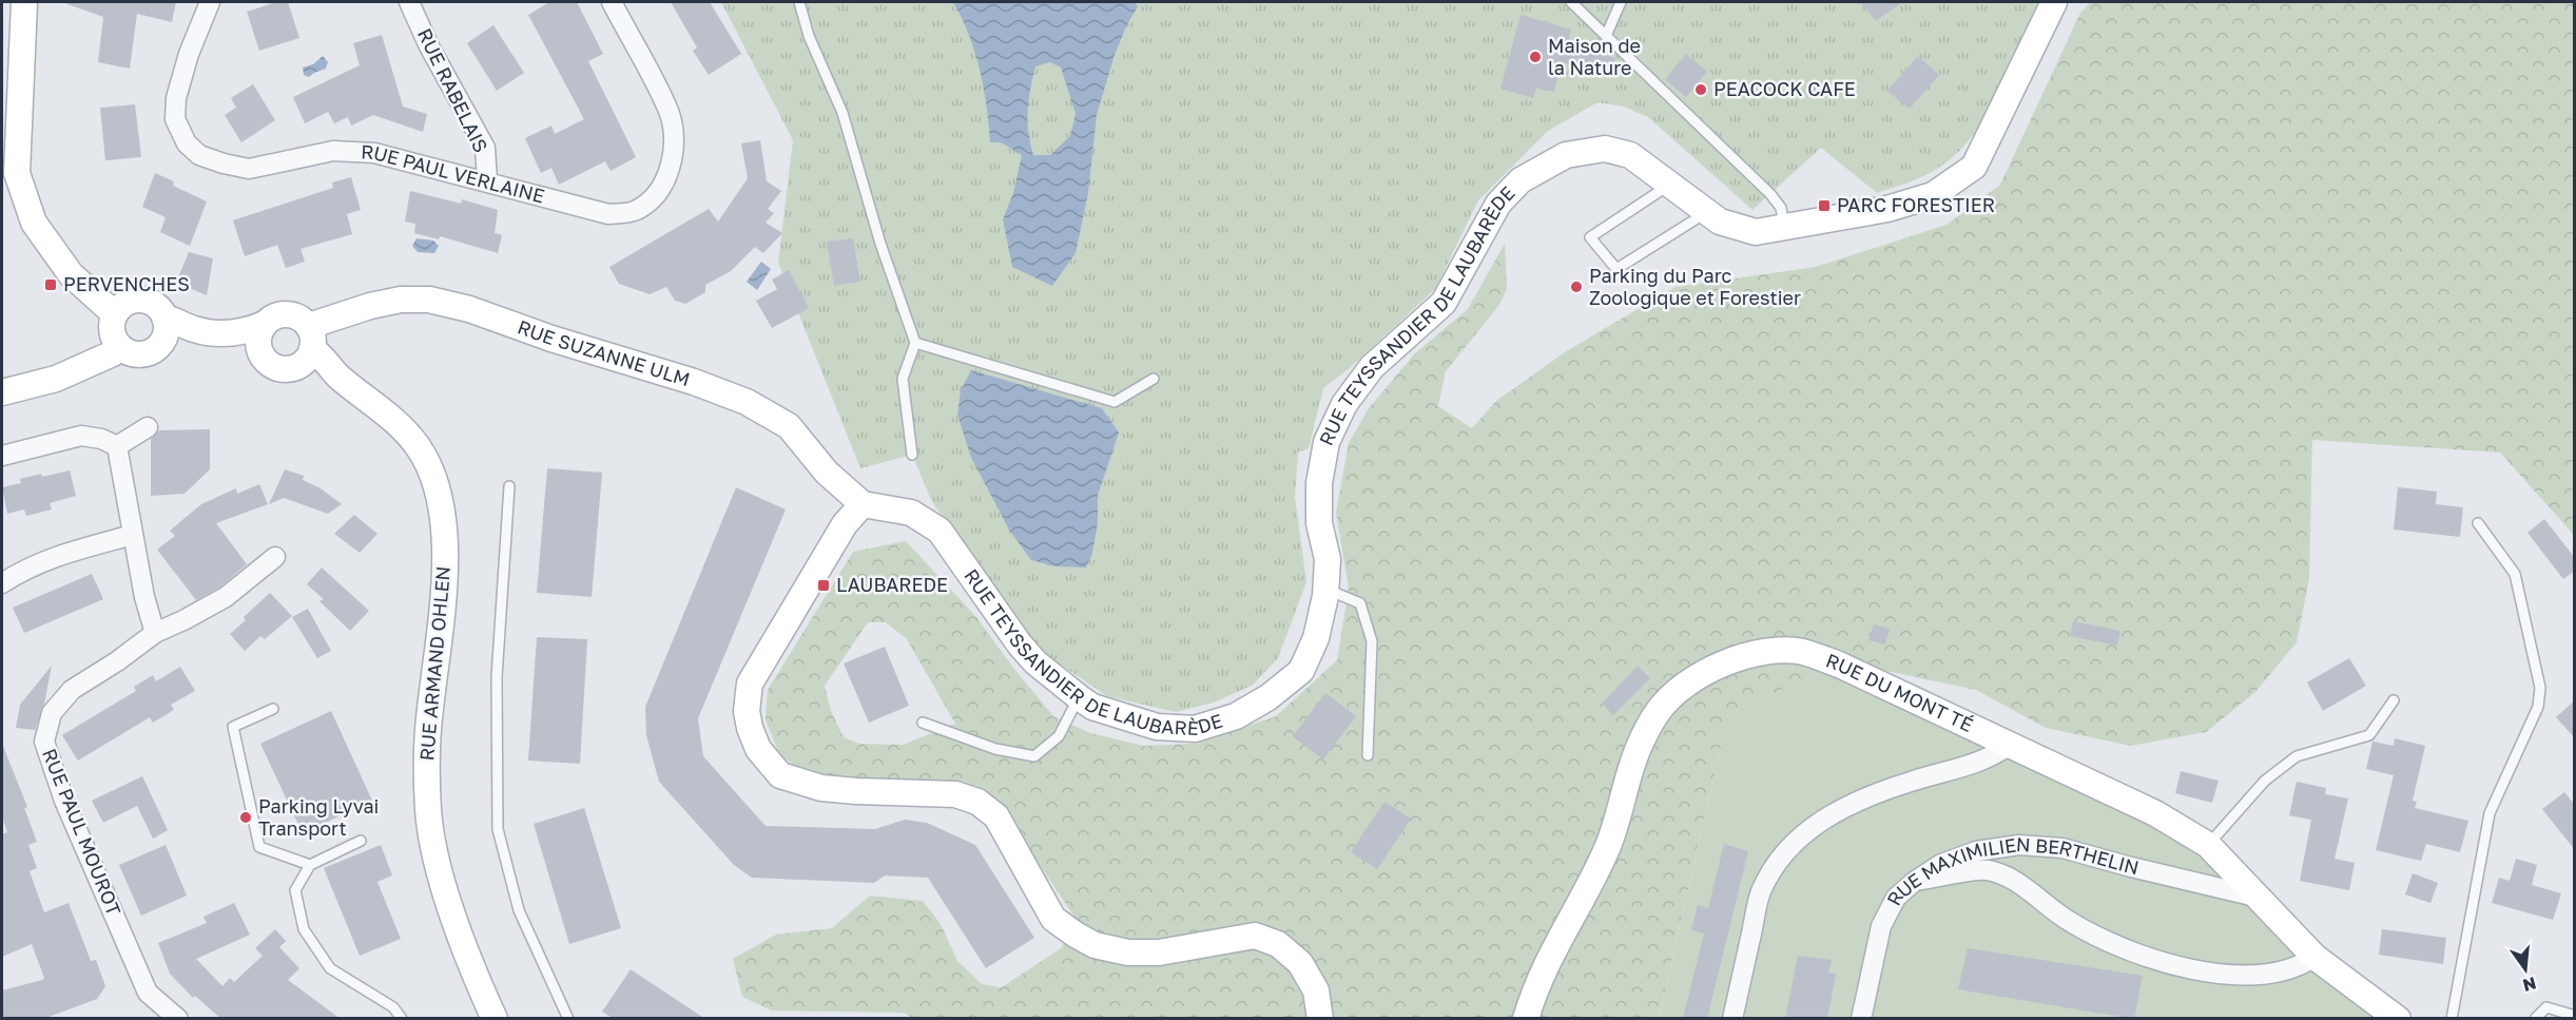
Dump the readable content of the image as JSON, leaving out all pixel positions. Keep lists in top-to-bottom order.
{
  "streets": {
    "main road": [
      "RUE TEYSSANDIER DE LAUBARÈDE",
      "RUE SUZANNE ULM",
      "RUE ARMAND OHLEN",
      "RUE DU MONT TÉ"
    ],
    "street": [
      "RUE RABELAIS",
      "RUE PAUL VERLAINE",
      "RUE PAUL MOUROT",
      "RUE MAXIMILIEN BERTHELIN"
    ]
  },
  "crossings": [
    ["RUE RABELAIS", "RUE PAUL VERLAINE"],
    ["RUE TEYSSANDIER DE LAUBARÈDE", "RUE SUZANNE ULM"],
    ["RUE SUZANNE ULM", "RUE ARMAND OHLEN"],
    ["RUE DU MONT TÉ", "RUE MAXIMILIEN BERTHELIN"]
  ],
  "places": {
    "other": [
      "Maison de la Nature",
      "PEACOCK CAFE",
      "Parking du Parc Zoologique et Forestier",
      "Parking Lyvai Transport"
    ],
    "transit": ["PARC FORESTIER", "PERVENCHES", "LAUBAREDE"]
  },
  "north": "bottom"
}
